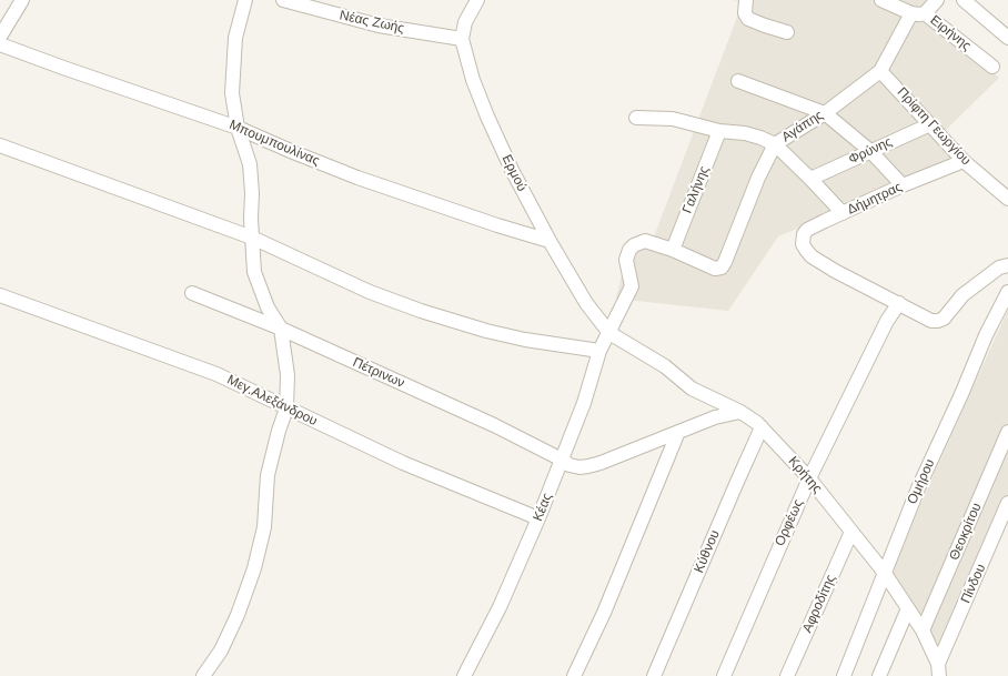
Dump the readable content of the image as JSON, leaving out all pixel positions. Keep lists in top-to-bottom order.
{
  "streets": {
    "street": [
      "Νέας Ζωής",
      "Ειρήνης",
      "Αγάπης",
      "Πρίφτη Γεωργίου",
      "Μπουμπουλίνας",
      "Φρύνης",
      "Ερμού",
      "Γαλήνης",
      "Δήμητρας",
      "Πέτρινων",
      "Μεγ.Αλεξάνδρου",
      "Κρήτης",
      "Ομήρου",
      "Κέας",
      "Ορφέως",
      "Θεοκρίτου",
      "Κύθνου",
      "Πίνδου",
      "Αφροδίτης"
    ]
  },
  "crossings": [
    ["Νέας Ζωής", "Ερμού"],
    ["Ειρήνης", "Αγάπης"],
    ["Αγάπης", "Πρίφτη Γεωργίου"],
    ["Αγάπης", "Κέας"],
    ["Πρίφτη Γεωργίου", "Φρύνης"],
    ["Πρίφτη Γεωργίου", "Δήμητρας"],
    ["Μπουμπουλίνας", "Ερμού"],
    ["Ερμού", "Κρήτης"],
    ["Ερμού", "Κέας"],
    ["Γαλήνης", "Κέας"],
    ["Δήμητρας", "Ορφέως"],
    ["Πέτρινων", "Κρήτης"],
    ["Πέτρινων", "Κέας"],
    ["Μεγ.Αλεξάνδρου", "Κέας"],
    ["Κρήτης", "Ομήρου"],
    ["Κρήτης", "Κέας"],
    ["Κρήτης", "Ορφέως"],
    ["Κρήτης", "Θεοκρίτου"],
    ["Κρήτης", "Κύθνου"],
    ["Κρήτης", "Πίνδου"],
    ["Κρήτης", "Αφροδίτης"]
  ]
}
